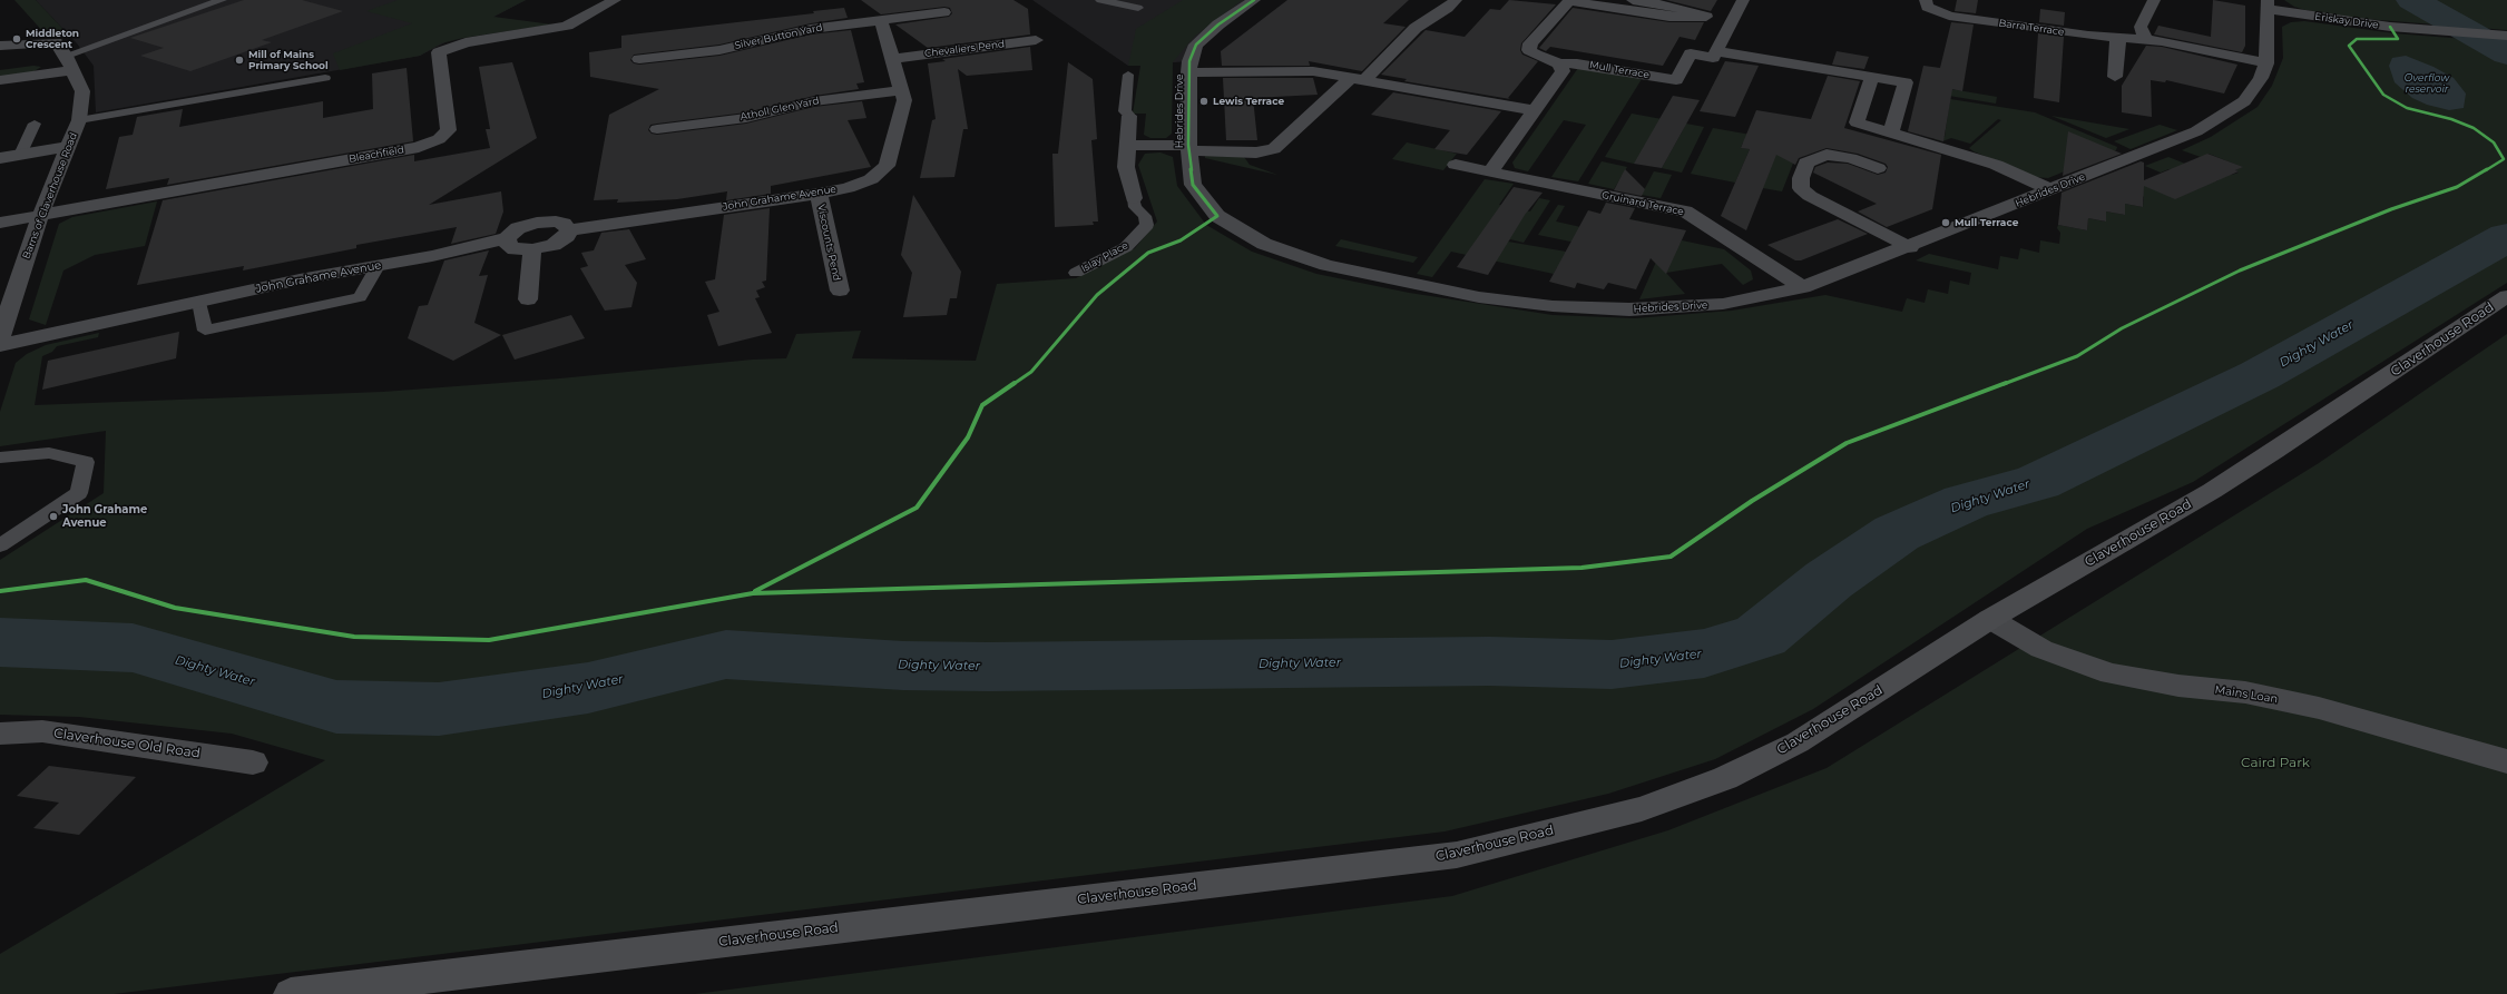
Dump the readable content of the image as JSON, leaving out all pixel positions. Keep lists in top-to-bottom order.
{
  "streets": {
    "street": [
      "Eriskay Drive",
      "Barra Terrace",
      "Silver Button Yard",
      "Chevaliers Pend",
      "Mull Terrace",
      "Atholl Glen Yard",
      "Hebrides Drive",
      "Bleachfield",
      "Barns of Claverhouse Road",
      "John Grahame Avenue",
      "Gruinard Terrace",
      "Viscounts Pend",
      "Islay Place",
      "Claverhouse Road",
      "Mains Loan",
      "Claverhouse Old Road"
    ]
  },
  "crossings": [
    ["Eriskay Drive", "Hebrides Drive"],
    ["Barra Terrace", "Hebrides Drive"],
    ["Silver Button Yard", "John Grahame Avenue"],
    ["Chevaliers Pend", "John Grahame Avenue"],
    ["Atholl Glen Yard", "John Grahame Avenue"],
    ["Hebrides Drive", "Gruinard Terrace"],
    ["Bleachfield", "Barns of Claverhouse Road"],
    ["John Grahame Avenue", "Viscounts Pend"],
    ["Claverhouse Road", "Mains Loan"]
  ],
  "water": ["Overflow reservoir", "Dighty Water"],
  "parks": ["Caird Park"],
  "places": [
    "Middleton Crescent",
    "Mill of Mains Primary School",
    "Lewis Terrace",
    "Mull Terrace",
    "John Grahame Avenue"
  ]
}
